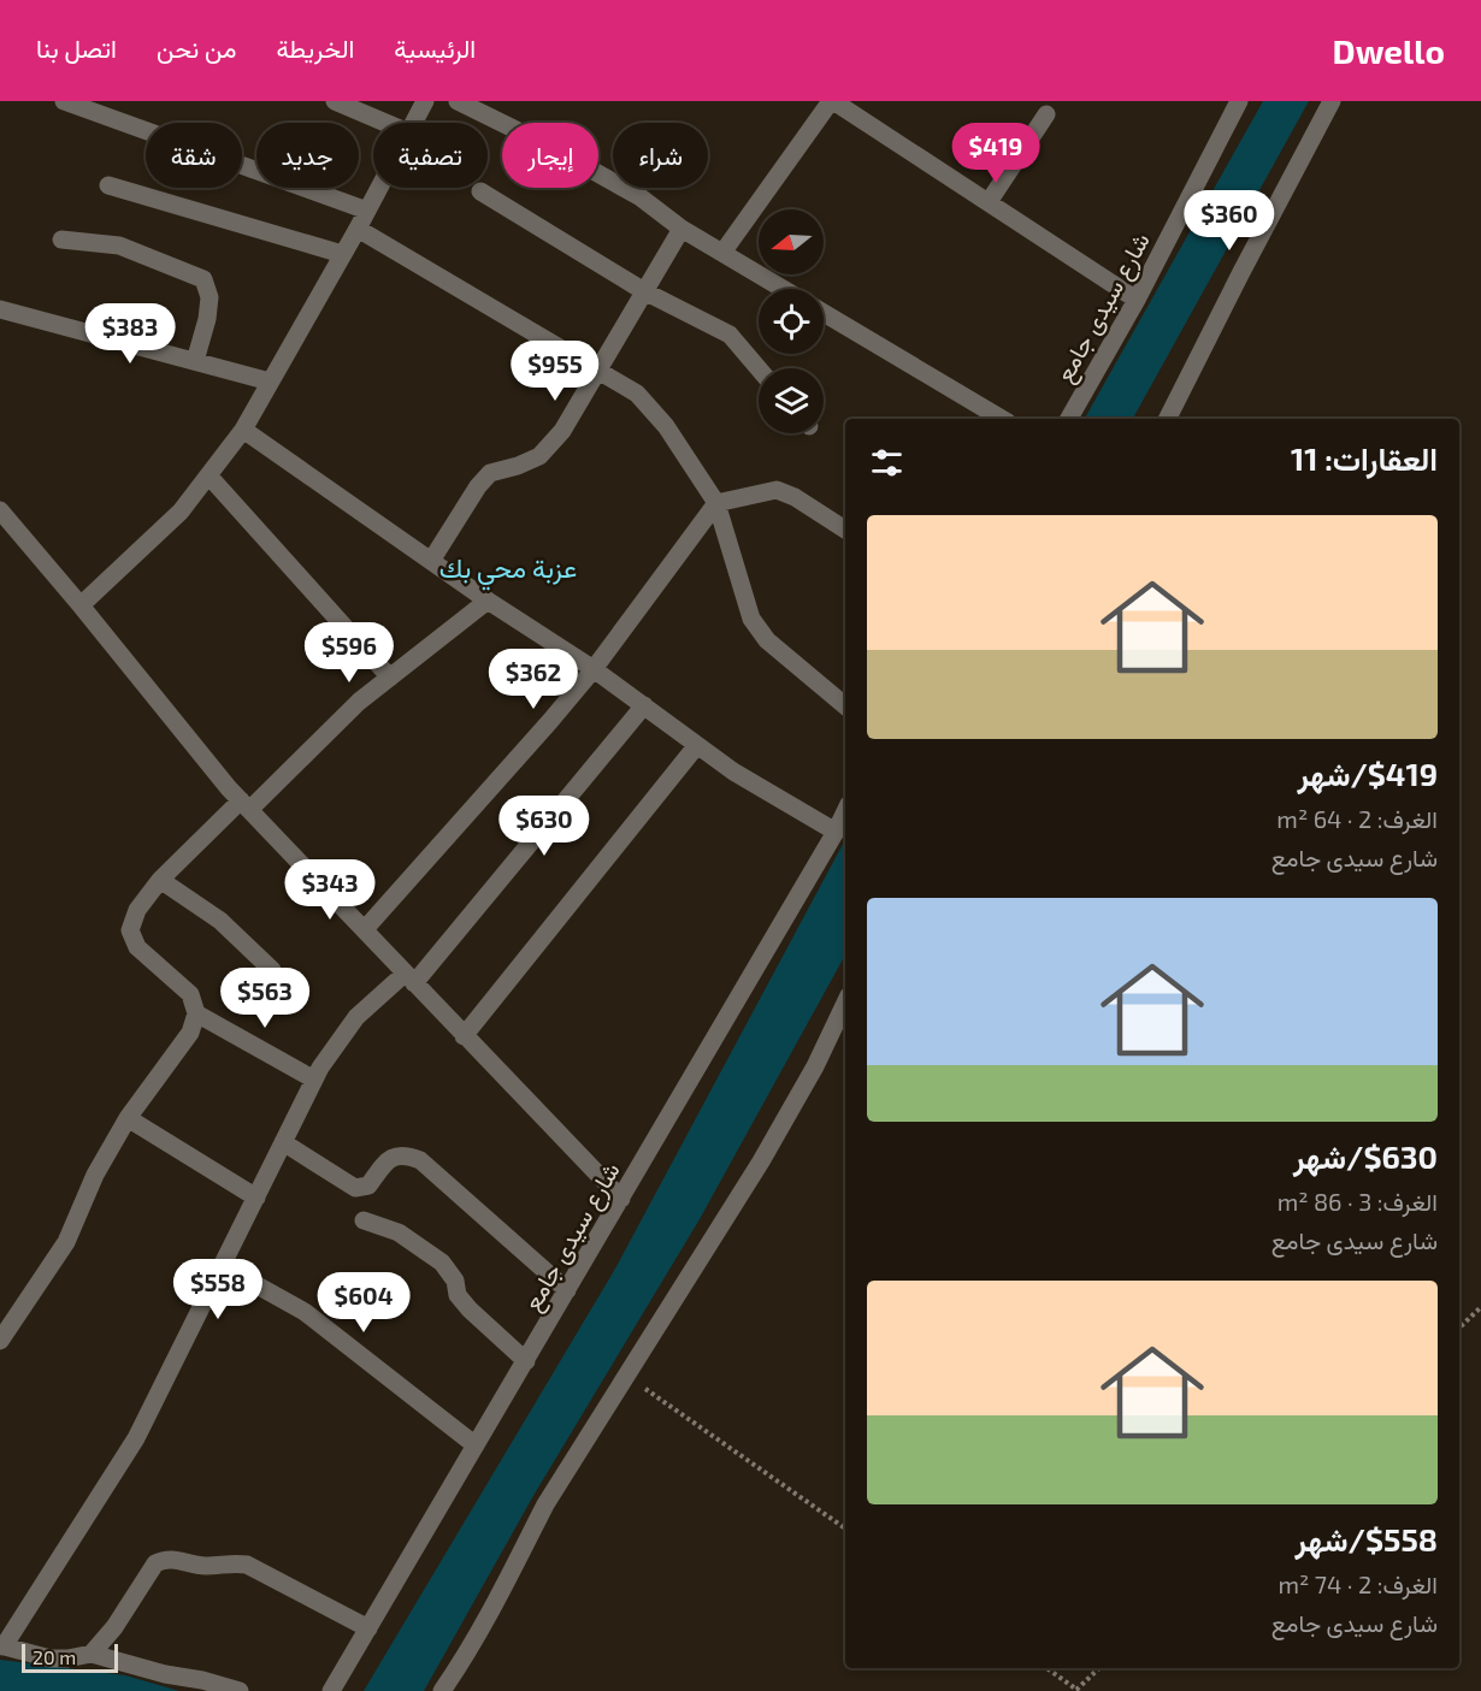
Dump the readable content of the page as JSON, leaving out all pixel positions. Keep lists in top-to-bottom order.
{
  "streets": {
    "street": ["شارع سيدى جامع"]
  },
  "districts": ["عزبة محي بك"],
  "scale_bar": "20 m",
  "north": "left",
  "page": {
    "header": "Dwello",
    "nav": [
      "الرئيسية",
      "الخريطة",
      "من نحن",
      "اتصل بنا"
    ],
    "price": [
      "$419",
      "$360",
      "$383",
      "$955",
      "$596",
      "$362",
      "$630",
      "$343",
      "$563",
      "$558",
      "$604"
    ],
    "chip": [
      "شراء",
      "إيجار",
      "تصفية",
      "جديد",
      "شقة"
    ],
    "heading": "العقارات: 11",
    "list": [
      {
        "name": "$419/شهر",
        "note": "الغرف: 2 · 64 m² · شارع سيدى جامع"
      },
      {
        "name": "$630/شهر",
        "note": "الغرف: 3 · 86 m² · شارع سيدى جامع"
      },
      {
        "name": "$558/شهر",
        "note": "الغرف: 2 · 74 m² · شارع سيدى جامع"
      }
    ],
    "scale": "20 m"
  }
}
